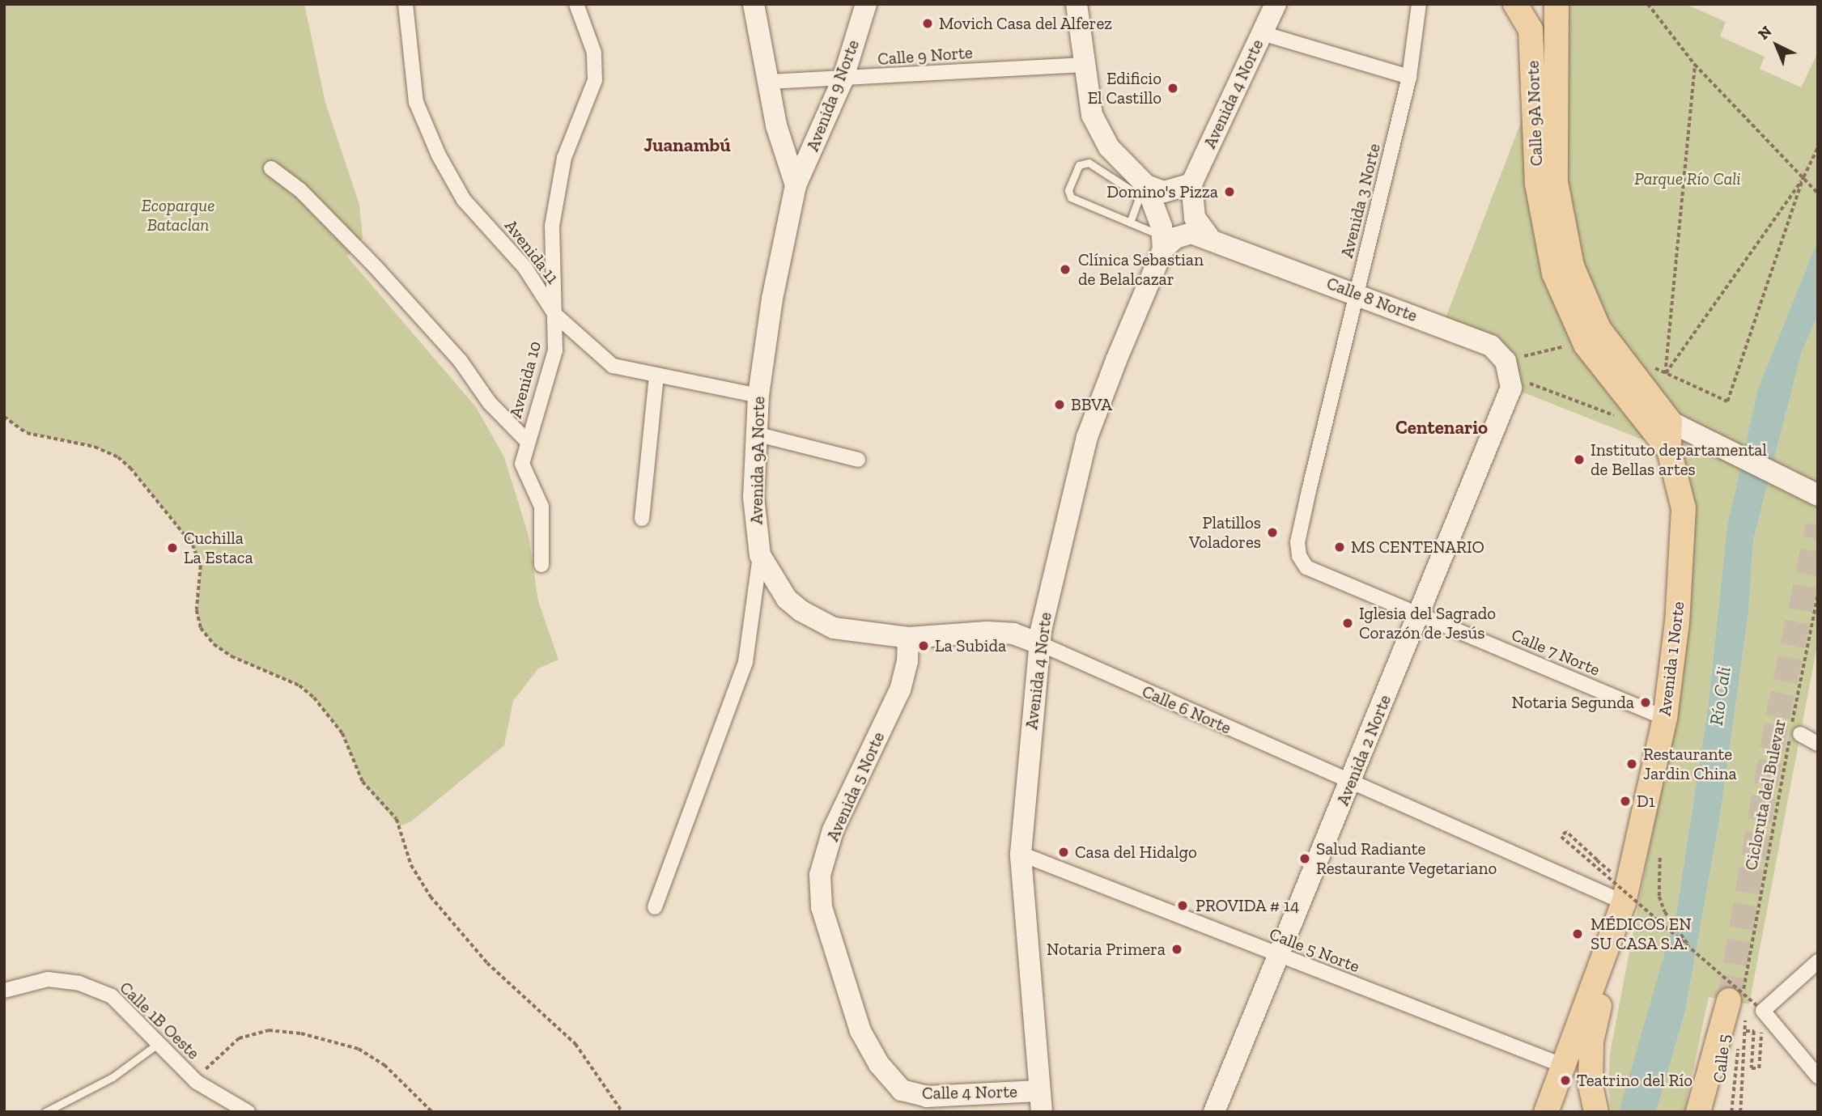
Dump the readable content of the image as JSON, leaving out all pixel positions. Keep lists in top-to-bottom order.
{
  "streets": {
    "main road": [
      "Avenida 4 Norte",
      "Avenida 9 Norte",
      "Calle 9A Norte",
      "Calle 8 Norte",
      "Avenida 9A Norte",
      "Avenida 1 Norte",
      "Calle 6 Norte",
      "Avenida 2 Norte",
      "Avenida 5 Norte",
      "Calle 5",
      "Calle 4 Norte"
    ],
    "street": [
      "Calle 9 Norte",
      "Avenida 3 Norte",
      "Avenida 11",
      "Avenida 10",
      "Calle 7 Norte",
      "Calle 5 Norte",
      "Calle 1B Oeste"
    ],
    "path": ["Cicloruta del Bulevar"]
  },
  "crossings": [
    ["Calle 9 Norte", "Avenida 9 Norte"],
    ["Avenida 4 Norte", "Calle 8 Norte"],
    ["Avenida 4 Norte", "Calle 6 Norte"],
    ["Avenida 4 Norte", "Calle 5 Norte"],
    ["Avenida 4 Norte", "Calle 4 Norte"],
    ["Avenida 9 Norte", "Avenida 9A Norte"],
    ["Calle 9A Norte", "Avenida 1 Norte"],
    ["Avenida 3 Norte", "Calle 8 Norte"],
    ["Avenida 3 Norte", "Calle 7 Norte"],
    ["Avenida 11", "Avenida 10"],
    ["Avenida 11", "Avenida 9A Norte"],
    ["Calle 8 Norte", "Avenida 2 Norte"],
    ["Avenida 9A Norte", "Calle 6 Norte"],
    ["Calle 7 Norte", "Avenida 1 Norte"],
    ["Calle 7 Norte", "Avenida 2 Norte"],
    ["Avenida 1 Norte", "Calle 6 Norte"],
    ["Avenida 1 Norte", "Calle 5 Norte"],
    ["Calle 6 Norte", "Avenida 2 Norte"],
    ["Calle 6 Norte", "Avenida 5 Norte"],
    ["Avenida 2 Norte", "Calle 5 Norte"],
    ["Avenida 5 Norte", "Calle 4 Norte"],
    ["Cicloruta del Bulevar", "Calle 5"]
  ],
  "districts": ["Juanambú", "Centenario"],
  "water": ["Río Cali"],
  "parks": ["Parque Río Cali", "Ecoparque Bataclan"],
  "places": [
    "Movich Casa del Alferez",
    "Edificio El Castillo",
    "Domino's Pizza",
    "Clínica Sebastian de Belalcazar",
    "BBVA",
    "Instituto departamental de Bellas artes",
    "Platillos Voladores",
    "MS CENTENARIO",
    "Cuchilla La Estaca",
    "Iglesia del Sagrado Corazón de Jesús",
    "La Subida",
    "Notaria Segunda",
    "Restaurante Jardin China",
    "D1",
    "Casa del Hidalgo",
    "Salud Radiante Restaurante Vegetariano",
    "PROVIDA # 14",
    "MÉDICOS EN SU CASA S.A.",
    "Notaria Primera",
    "Teatrino del Río"
  ],
  "north": "top left"
}
